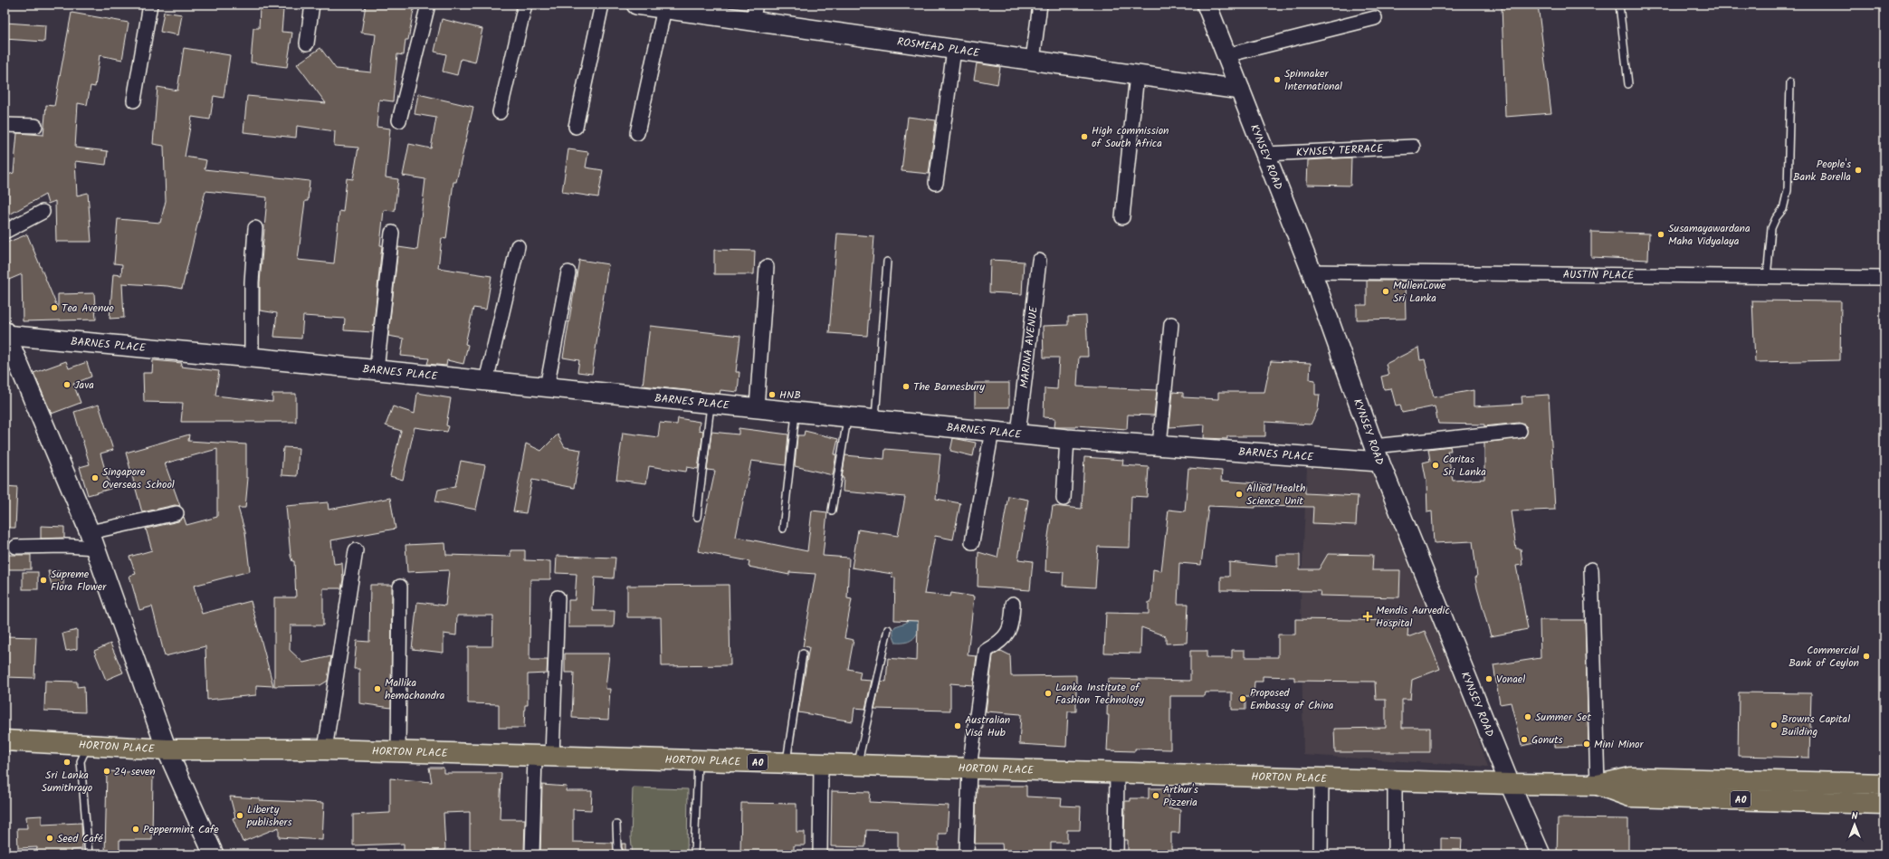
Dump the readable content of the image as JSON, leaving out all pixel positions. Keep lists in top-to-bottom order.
{
  "streets": {
    "highway": ["HORTON PLACE", "A0"],
    "street": [
      "ROSMEAD PLACE",
      "KYNSEY TERRACE",
      "KYNSEY ROAD",
      "AUSTIN PLACE",
      "BARNES PLACE",
      "MARINA AVENUE"
    ]
  },
  "crossings": [
    ["ROSMEAD PLACE", "KYNSEY ROAD"],
    ["KYNSEY TERRACE", "KYNSEY ROAD"],
    ["KYNSEY ROAD", "AUSTIN PLACE"],
    ["KYNSEY ROAD", "BARNES PLACE"],
    ["KYNSEY ROAD", "HORTON PLACE"],
    ["KYNSEY ROAD", "A0"],
    ["BARNES PLACE", "MARINA AVENUE"],
    ["HORTON PLACE", "A0"]
  ],
  "places": {
    "other": [
      "Spinnaker International",
      "High commission of South Africa",
      "People's Bank Borella",
      "Susamayawardana Maha Vidyalaya",
      "MullenLowe Sri Lanka",
      "Tea Avenue",
      "Java",
      "The Barnesbury",
      "HNB",
      "Caritas Sri Lanka",
      "Singapore Overseas School",
      "Allied Health Science Unit",
      "Supreme Flora Flower",
      "Commercial Bank of Ceylon",
      "Vonael",
      "Mallika hemachandra",
      "Lanka Institute of Fashion Technology",
      "Proposed Embassy of China",
      "Summer Set",
      "Browns Capital Building",
      "Australian Visa Hub",
      "Gonuts",
      "Mini Minor",
      "Sri Lanka Sumithrayo",
      "24 seven",
      "Arthur's Pizzeria",
      "Liberty publishers",
      "Peppermint Cafe",
      "Seed Café"
    ],
    "health": ["Mendis Aurvedic Hospital"]
  },
  "north": "top"
}
